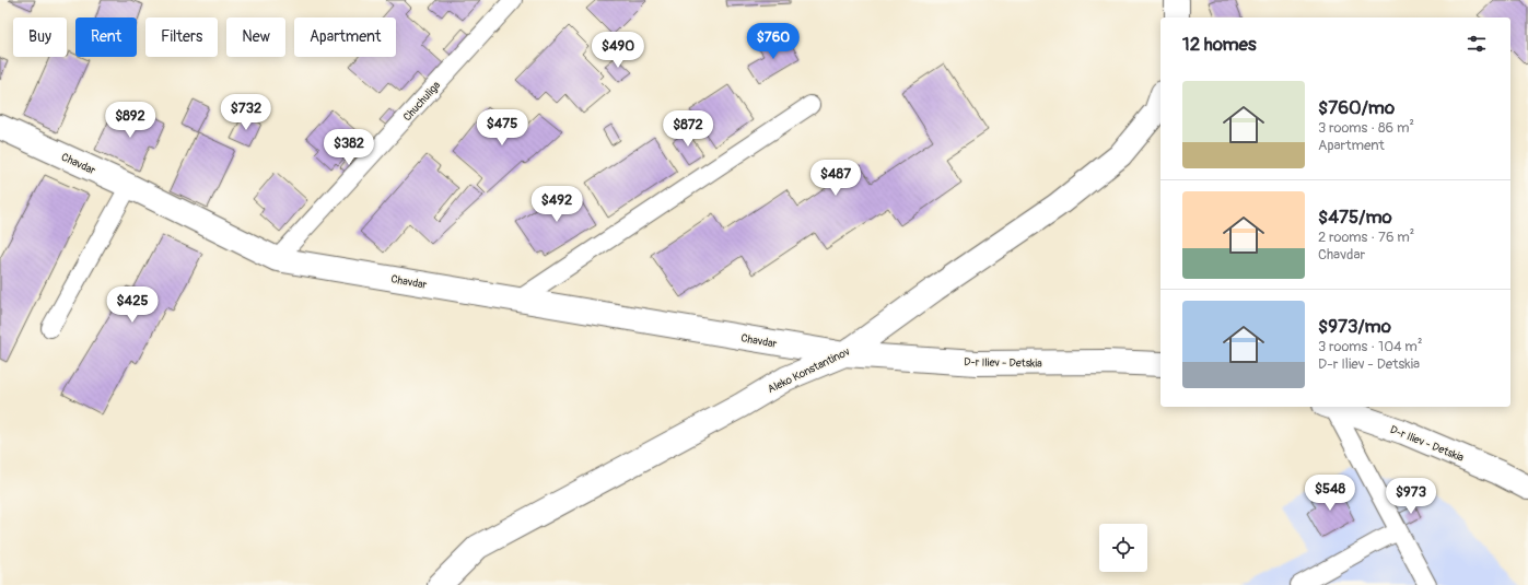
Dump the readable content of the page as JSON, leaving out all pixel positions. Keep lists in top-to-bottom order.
{
  "streets": {
    "street": ["Chavdar", "D-r Iliev - Detskia", "Aleko Konstantinov"],
    "lane": ["Chuchuliga"]
  },
  "crossings": [
    ["Chuchuliga", "Chavdar"],
    ["Chavdar", "D-r Iliev - Detskia"],
    ["Chavdar", "Aleko Konstantinov"],
    ["D-r Iliev - Detskia", "Aleko Konstantinov"]
  ],
  "page": {
    "chip": [
      "Buy",
      "Rent",
      "Filters",
      "New",
      "Apartment"
    ],
    "heading": "12 homes",
    "price": [
      "$760",
      "$490",
      "$732",
      "$892",
      "$475",
      "$872",
      "$382",
      "$487",
      "$492",
      "$425",
      "$548",
      "$973"
    ],
    "list": [
      {
        "name": "$760/mo",
        "note": "3 rooms · 86 m² · Apartment"
      },
      {
        "name": "$475/mo",
        "note": "2 rooms · 76 m² · Chavdar"
      },
      {
        "name": "$973/mo",
        "note": "3 rooms · 104 m² · D-r Iliev - Detskia"
      }
    ]
  }
}
